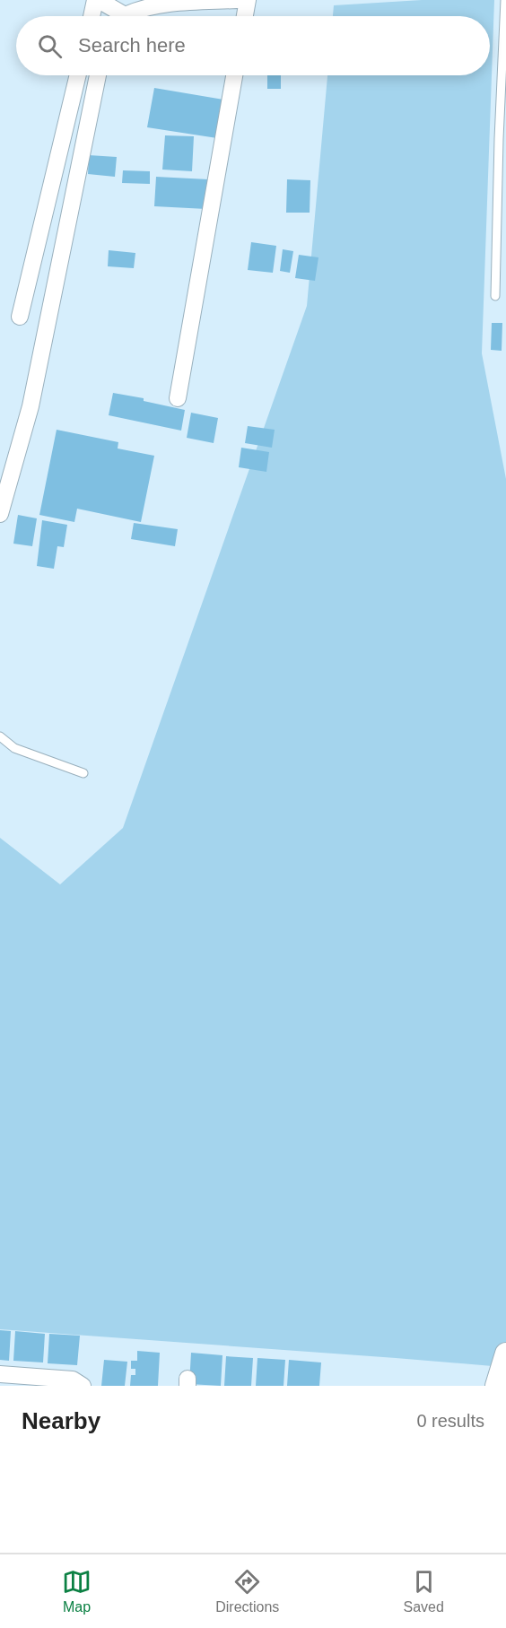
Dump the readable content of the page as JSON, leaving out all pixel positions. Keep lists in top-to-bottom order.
{
  "page": {
    "search": "Search here",
    "heading": ["Nearby", "0 results"],
    "nav": ["Map", "Directions", "Saved"]
  }
}
